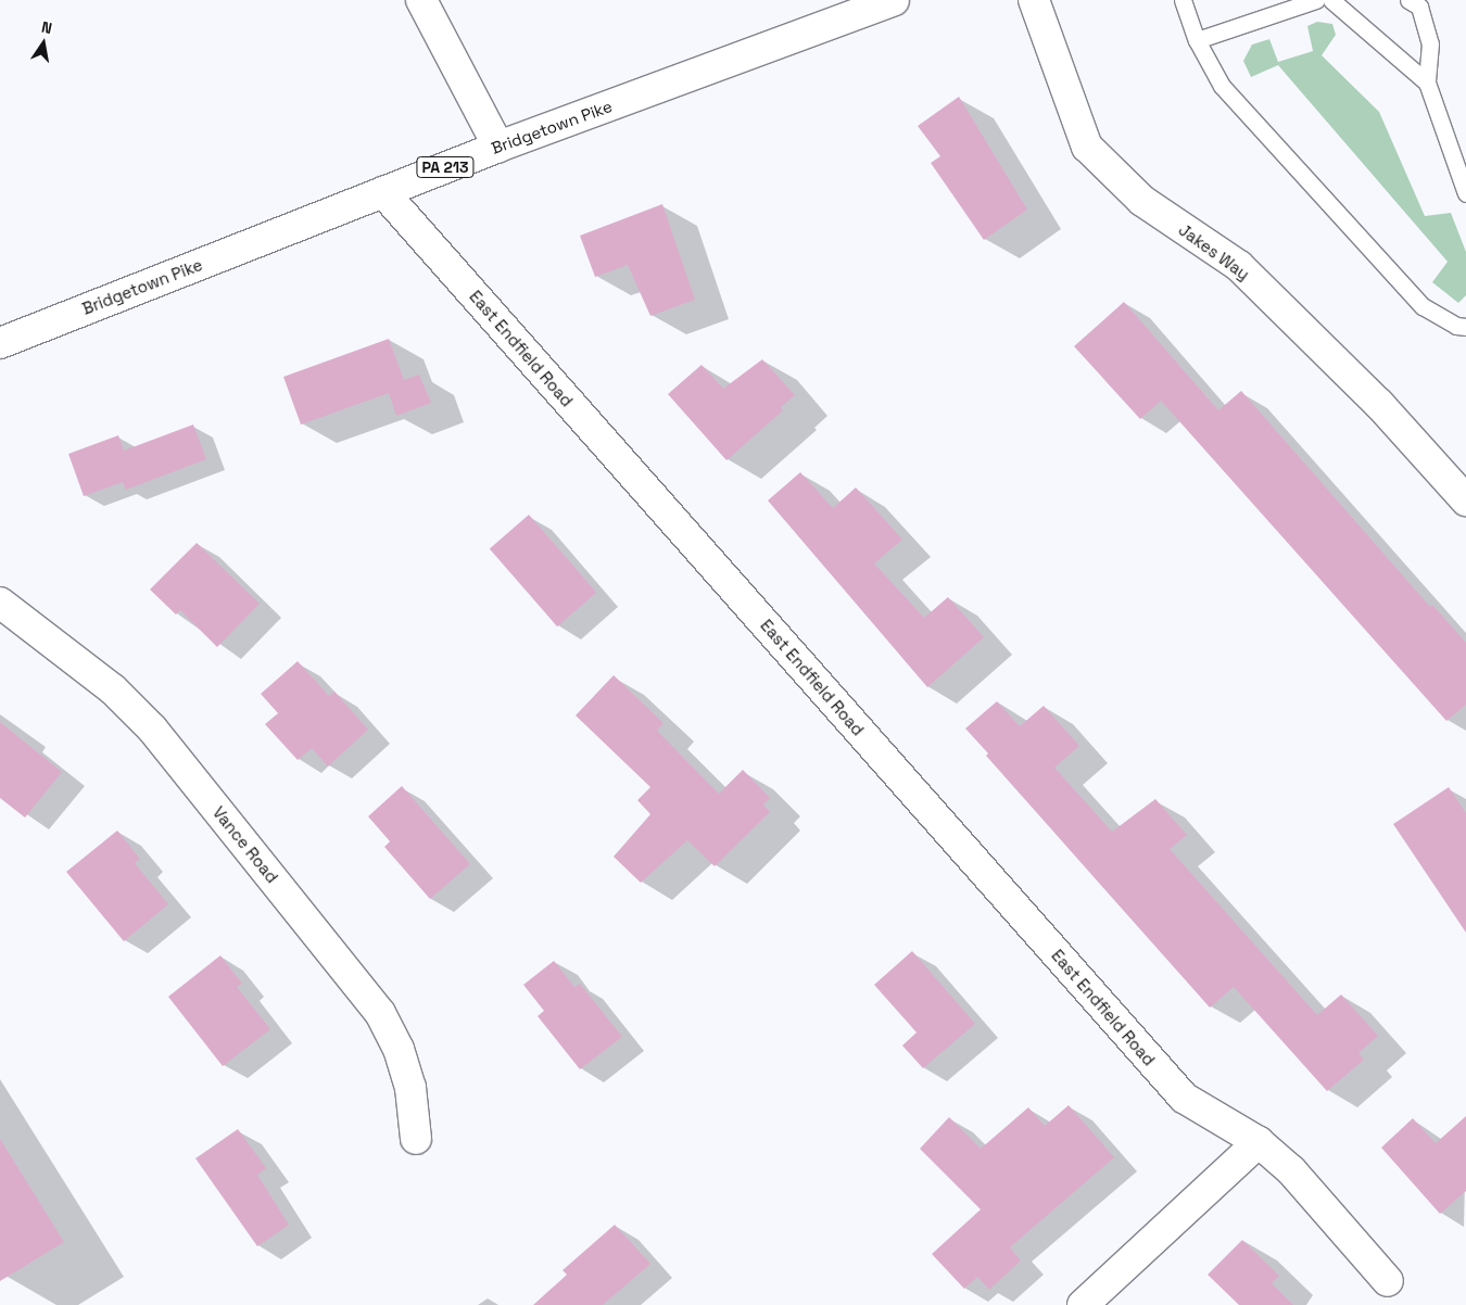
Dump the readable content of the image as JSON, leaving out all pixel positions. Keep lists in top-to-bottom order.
{
  "streets": {
    "street": [
      "Bridgetown Pike",
      "PA 213",
      "Jakes Way",
      "East Endfield Road",
      "Vance Road"
    ]
  },
  "crossings": [
    ["Bridgetown Pike", "East Endfield Road"]
  ],
  "north": "top"
}
